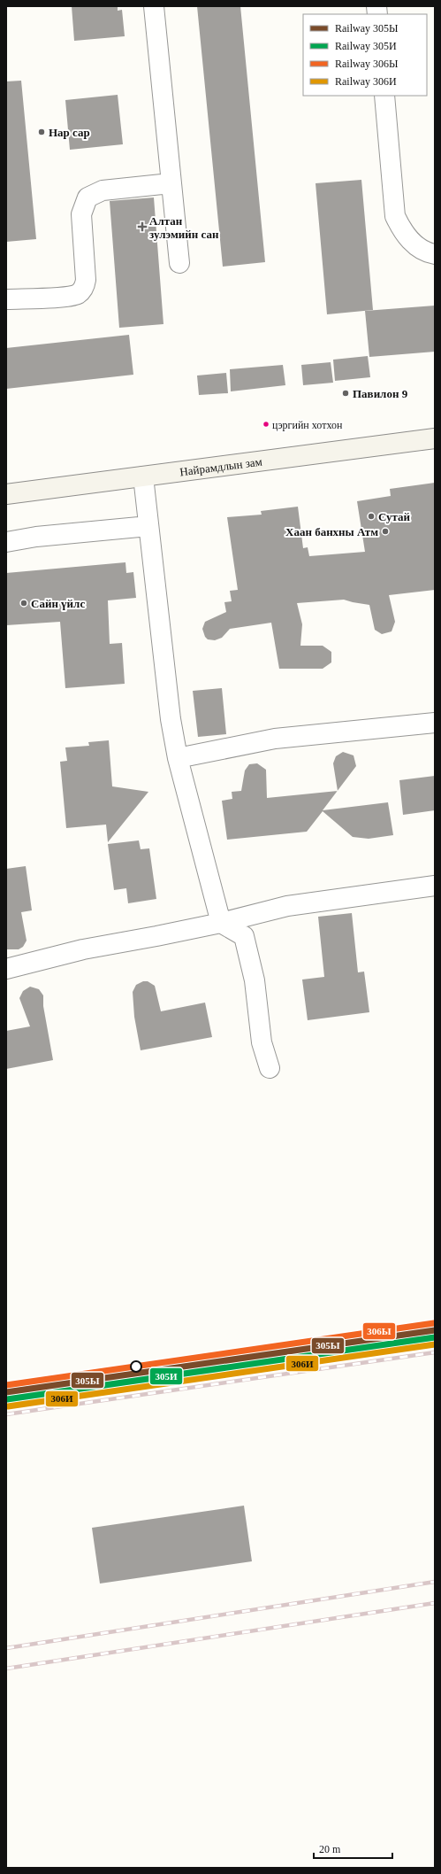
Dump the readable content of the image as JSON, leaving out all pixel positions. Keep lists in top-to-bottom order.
{
  "streets": {
    "main road": ["Найрамдлын зам"]
  },
  "places": {
    "other": [
      "Нар сар",
      "Павилон 9",
      "цэргийн хотхон",
      "Сутай",
      "Хаан банхны Атм",
      "Сайн үйлс"
    ],
    "health": ["Алтан зулэмийн сан"]
  },
  "lines": [
    "rail line 306Ы",
    "rail line 305Ы",
    "rail line 305И",
    "rail line 306И"
  ],
  "legend": [
    "Railway 305Ы",
    "Railway 305И",
    "Railway 306Ы",
    "Railway 306И"
  ],
  "scale_bar": "20 m"
}
